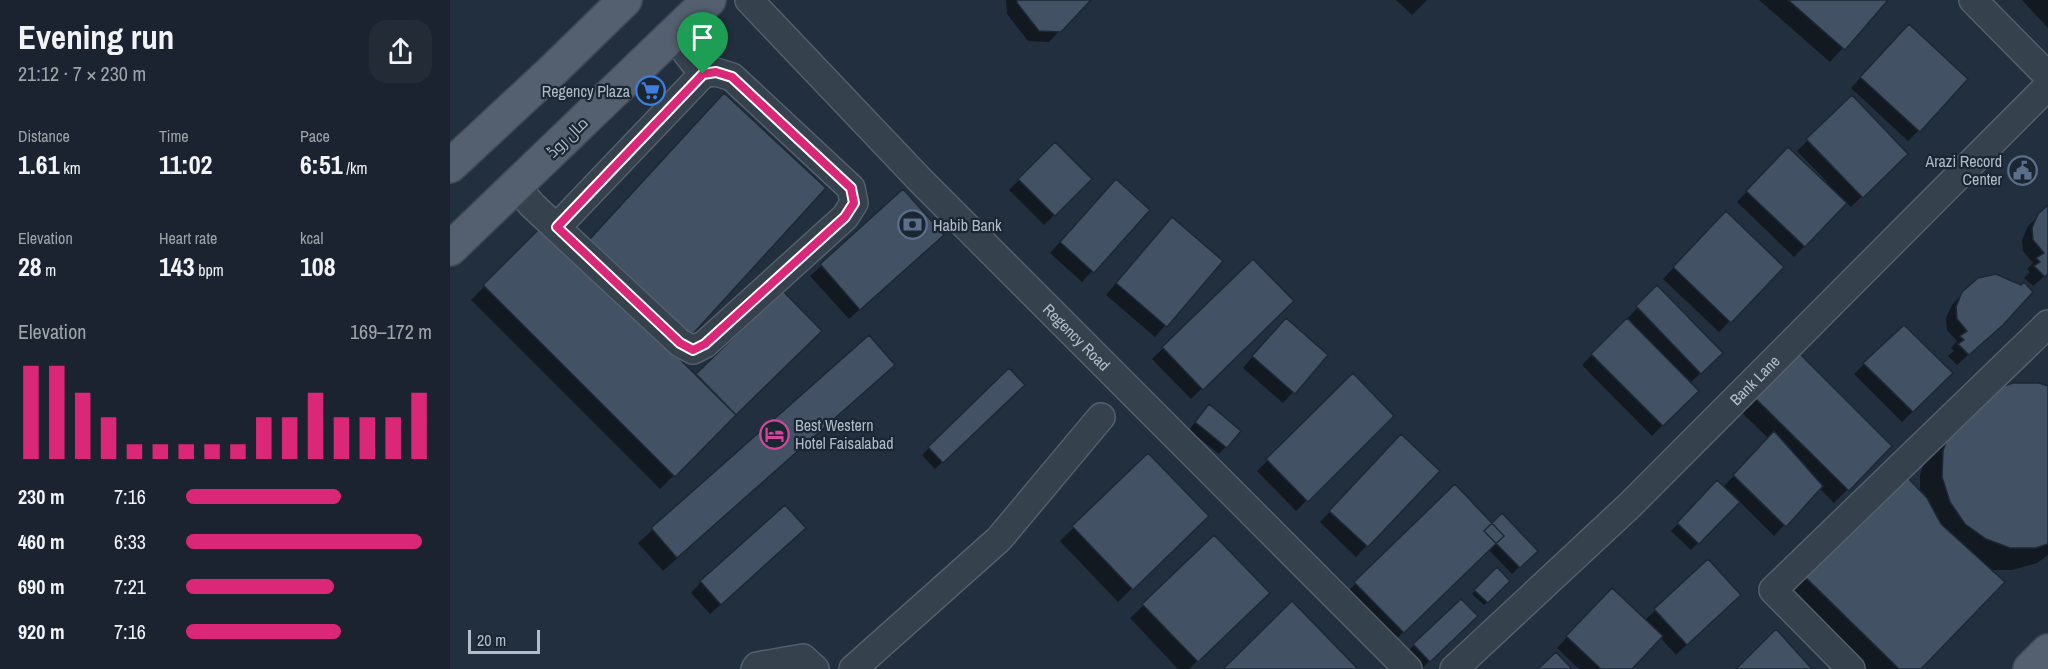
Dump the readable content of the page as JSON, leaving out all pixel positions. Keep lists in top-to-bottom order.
{
  "streets": {
    "main road": ["مال روڈ"],
    "street": ["Regency Road", "Bank Lane"]
  },
  "places": {
    "supermarket": ["Regency Plaza"],
    "public building": ["Arazi Record Center"],
    "bank": ["Habib Bank"],
    "hotel": ["Best Western Hotel Faisalabad"]
  },
  "scale_bar": "20 m",
  "page": {
    "heading": ["Evening run", "21:12 · 7 × 230 m"],
    "stats": [
      ["Distance", "1.61 km"],
      ["Time", "11:02"],
      ["Pace", "6:51 /km"],
      ["Elevation", "28 m"],
      ["Heart rate", "143 bpm"],
      ["kcal", "108"]
    ],
    "chart": ["Elevation", "169–172 m"],
    "list": [
      {
        "name": "230 m",
        "note": "7:16"
      },
      {
        "name": "460 m",
        "note": "6:33"
      },
      {
        "name": "690 m",
        "note": "7:21"
      },
      {
        "name": "920 m",
        "note": "7:16"
      }
    ],
    "scale": "20 m"
  }
}
